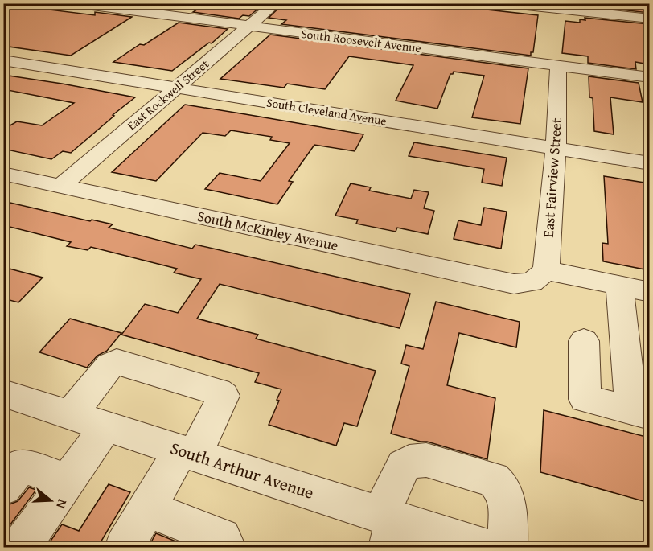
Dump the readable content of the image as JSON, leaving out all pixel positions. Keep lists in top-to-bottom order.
{
  "streets": {
    "street": [
      "South Roosevelt Avenue",
      "East Rockwell Street",
      "South Cleveland Avenue",
      "East Fairview Street",
      "South McKinley Avenue",
      "South Arthur Avenue"
    ]
  },
  "crossings": [
    ["South Roosevelt Avenue", "East Rockwell Street"],
    ["South Roosevelt Avenue", "East Fairview Street"],
    ["East Rockwell Street", "South Cleveland Avenue"],
    ["East Rockwell Street", "South McKinley Avenue"],
    ["South Cleveland Avenue", "East Fairview Street"],
    ["East Fairview Street", "South McKinley Avenue"]
  ],
  "north": "right"
}
